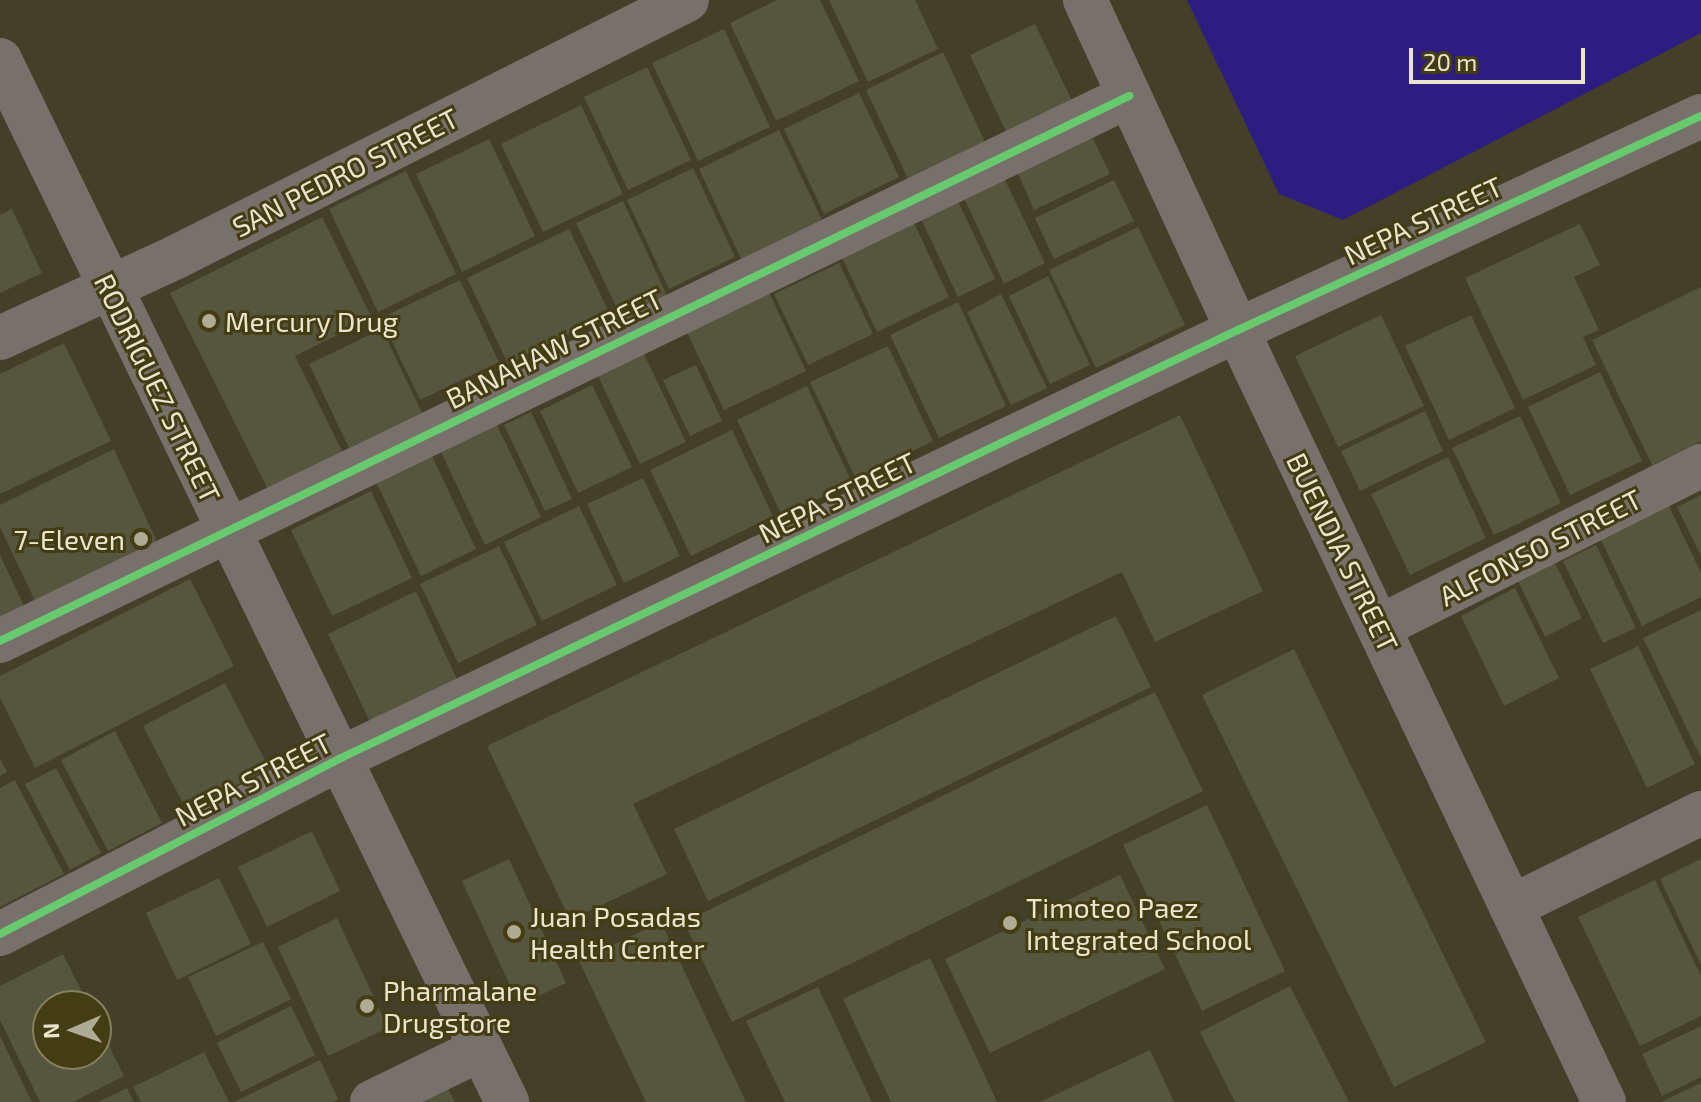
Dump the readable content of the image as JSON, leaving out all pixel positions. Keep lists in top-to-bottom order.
{
  "streets": {
    "street": [
      "SAN PEDRO STREET",
      "NEPA STREET",
      "BANAHAW STREET",
      "RODRIGUEZ STREET",
      "ALFONSO STREET",
      "BUENDIA STREET"
    ]
  },
  "crossings": [
    ["SAN PEDRO STREET", "RODRIGUEZ STREET"],
    ["NEPA STREET", "RODRIGUEZ STREET"],
    ["NEPA STREET", "BUENDIA STREET"],
    ["BANAHAW STREET", "RODRIGUEZ STREET"],
    ["BANAHAW STREET", "BUENDIA STREET"],
    ["ALFONSO STREET", "BUENDIA STREET"]
  ],
  "places": [
    "Mercury Drug",
    "7-Eleven",
    "Timoteo Paez Integrated School",
    "Juan Posadas Health Center",
    "Pharmalane Drugstore"
  ],
  "scale_bar": "20 m",
  "north": "left"
}
